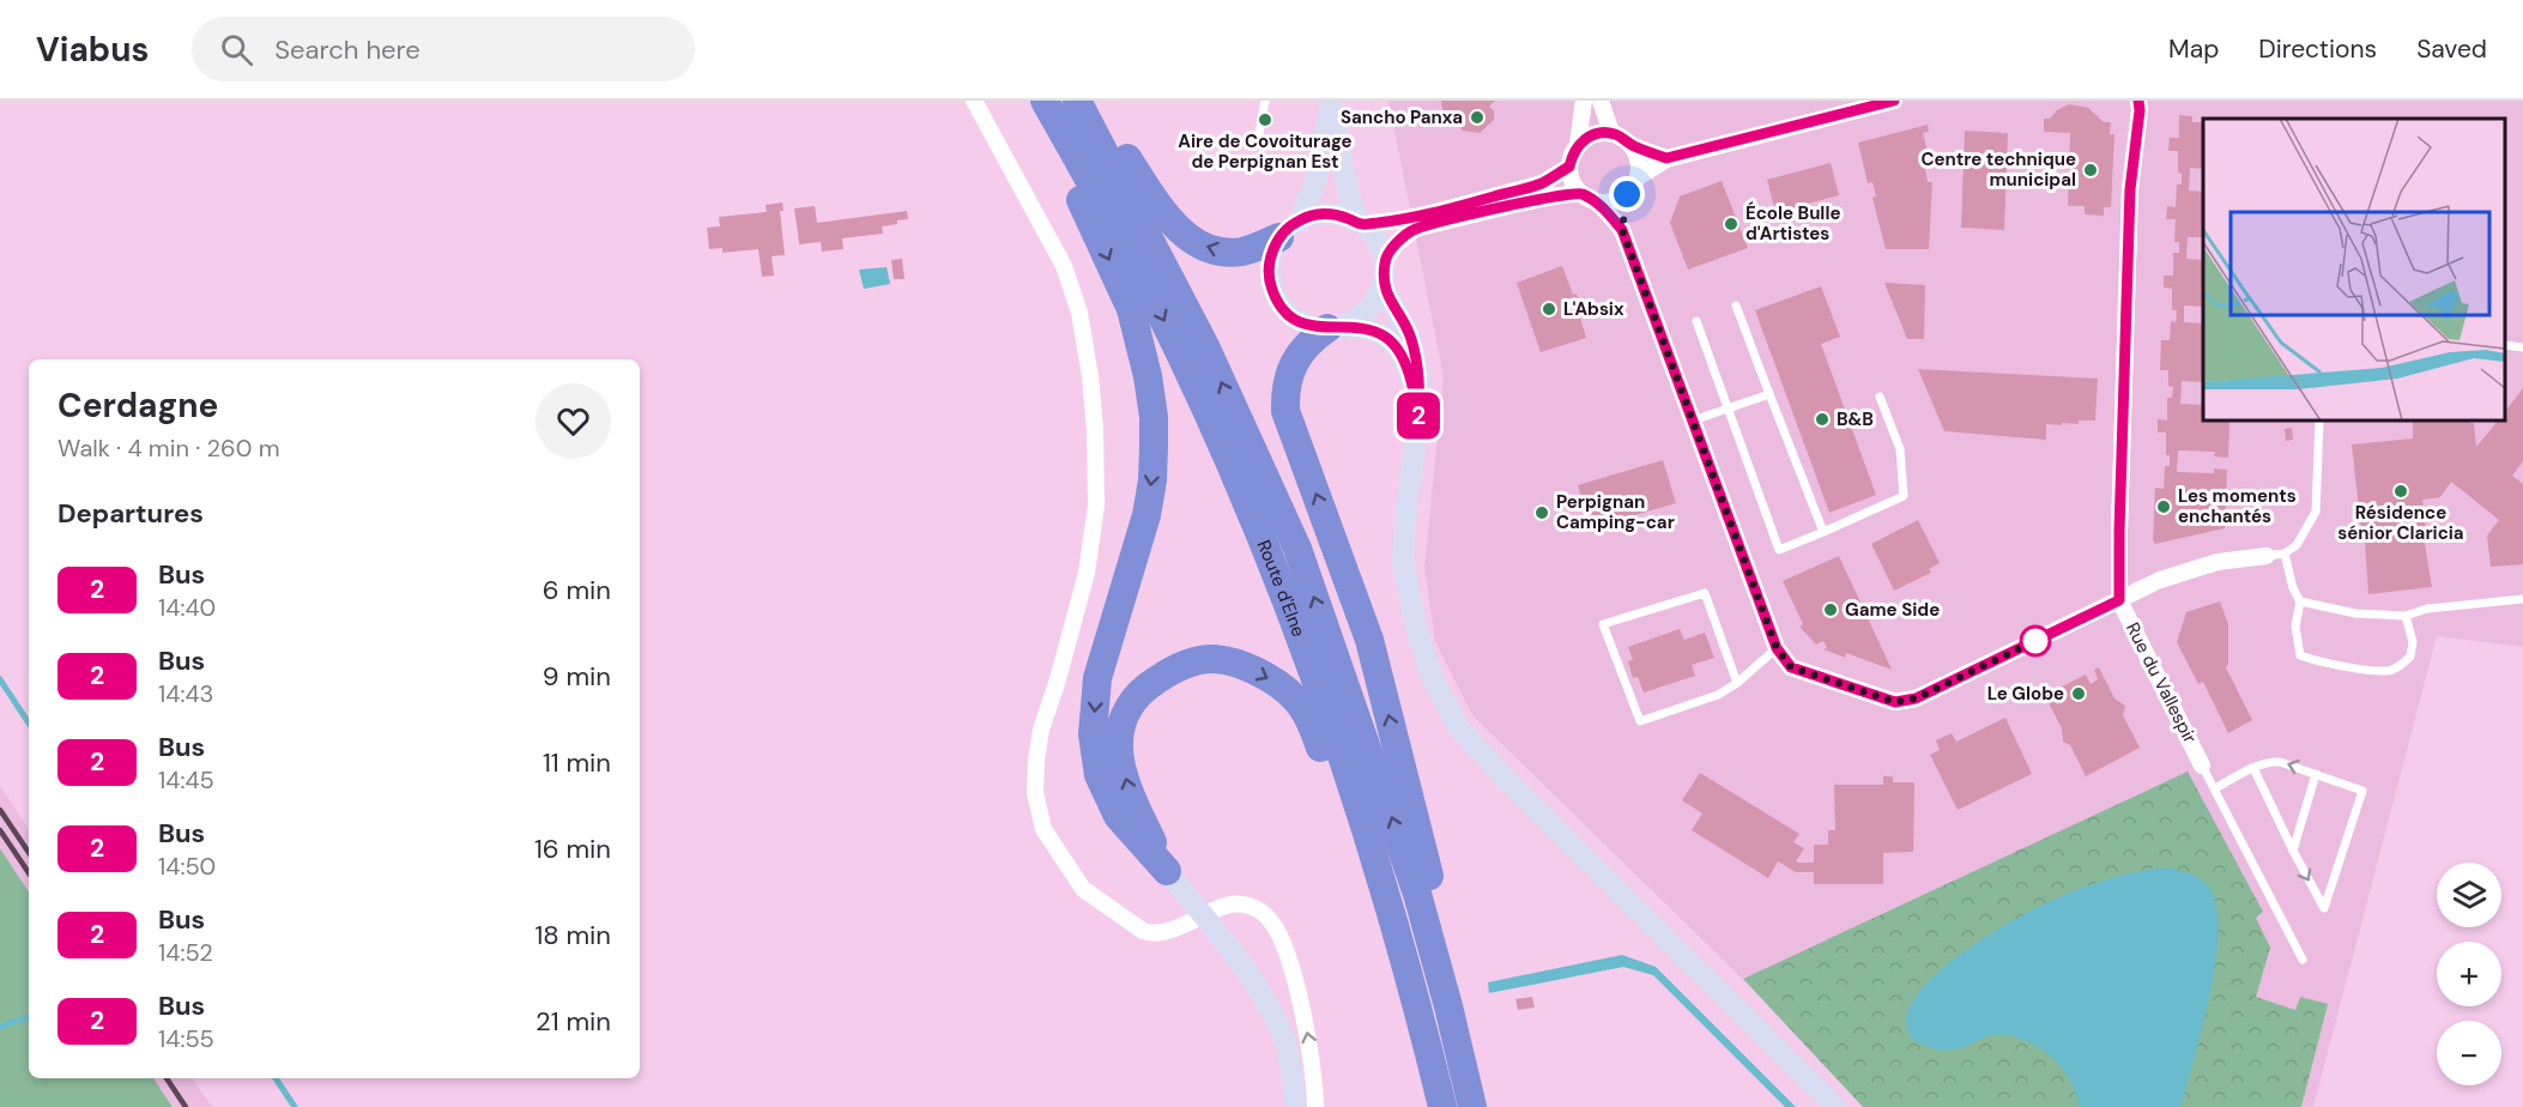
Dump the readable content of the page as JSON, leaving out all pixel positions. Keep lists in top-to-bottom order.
{
  "streets": {
    "highway": ["Route d'Elne"],
    "street": ["Rue du Vallespir"]
  },
  "places": [
    "Sancho Panxa",
    "Aire de Covoiturage de Perpignan Est",
    "Centre technique municipal",
    "École Bulle d'Artistes",
    "L'Absix",
    "B&B",
    "Résidence sénior Claricia",
    "Les moments enchantés",
    "Perpignan Camping-car",
    "Game Side",
    "Le Globe"
  ],
  "lines": ["bus line 2"],
  "page": {
    "header": "Viabus",
    "search": "Search here",
    "nav": ["Map", "Directions", "Saved"],
    "on_map": "2",
    "heading": [
      ["Cerdagne", "Walk · 4 min · 260 m"],
      "Departures"
    ],
    "list": [
      {
        "mark": "2",
        "name": "Bus",
        "note": "14:40",
        "value": "6 min"
      },
      {
        "mark": "2",
        "name": "Bus",
        "note": "14:43",
        "value": "9 min"
      },
      {
        "mark": "2",
        "name": "Bus",
        "note": "14:45",
        "value": "11 min"
      },
      {
        "mark": "2",
        "name": "Bus",
        "note": "14:50",
        "value": "16 min"
      },
      {
        "mark": "2",
        "name": "Bus",
        "note": "14:52",
        "value": "18 min"
      },
      {
        "mark": "2",
        "name": "Bus",
        "note": "14:55",
        "value": "21 min"
      }
    ],
    "map_buttons": ["+", "−"]
  }
}
